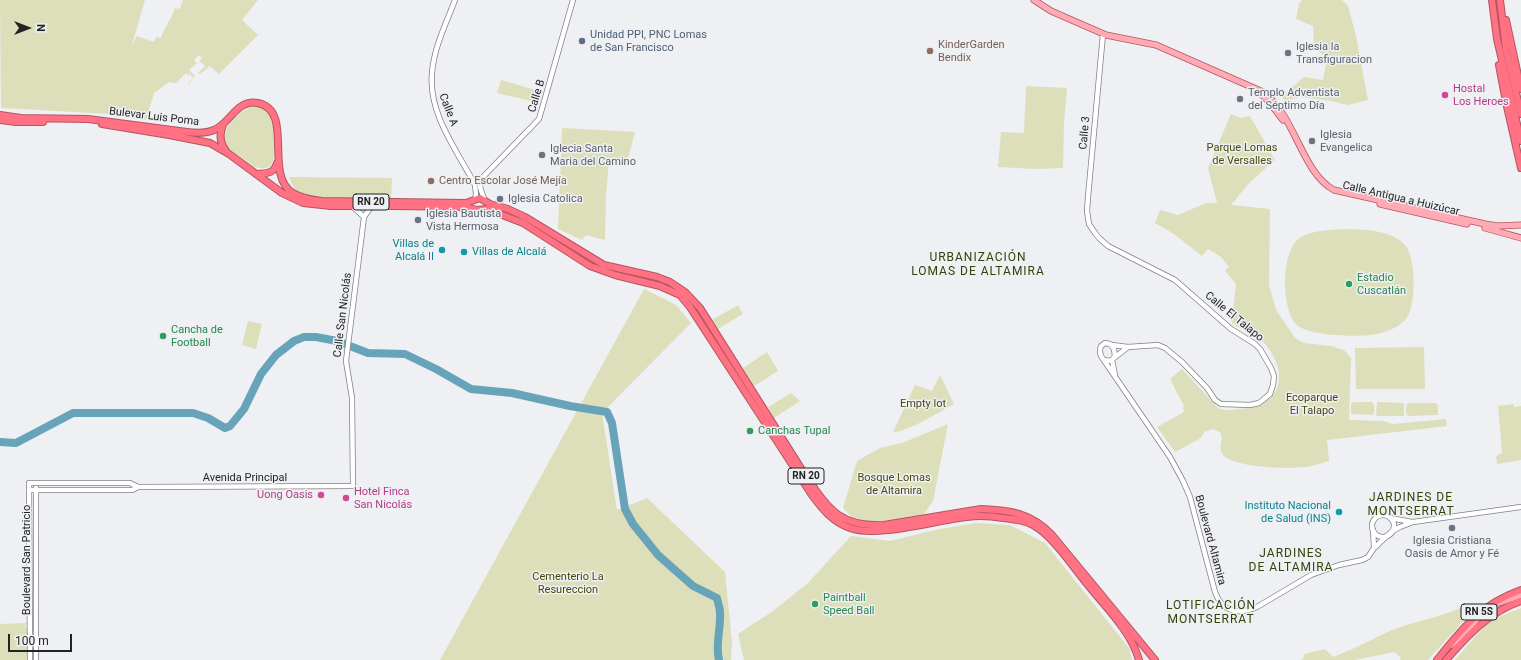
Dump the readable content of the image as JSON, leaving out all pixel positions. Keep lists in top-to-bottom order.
{
  "streets": {
    "highway": ["Bulevar Luis Poma", "RN 20", "RN 5S"],
    "main road": ["Calle Antigua a Huizúcar"],
    "street": [
      "Calle B",
      "Calle A",
      "Calle 3",
      "Calle San Nicolás",
      "Calle El Talapo",
      "Avenida Principal",
      "Boulevard Altamira",
      "Boulevard San Patricio"
    ]
  },
  "crossings": [
    ["Calle A", "RN 20"],
    ["Bulevar Luis Poma", "RN 20"],
    ["Calle 3", "Calle Antigua a Huizúcar"],
    ["Calle 3", "Calle El Talapo"],
    ["RN 20", "Calle San Nicolás"],
    ["Calle San Nicolás", "Avenida Principal"],
    ["Calle El Talapo", "Boulevard Altamira"],
    ["Avenida Principal", "Boulevard San Patricio"]
  ],
  "districts": [
    "URBANIZACIÓN LOMAS DE ALTAMIRA",
    "JARDINES DE MONTSERRAT",
    "JARDINES DE ALTAMIRA",
    "LOTIFICACIÓN MONTSERRAT"
  ],
  "parks": [
    "Parque Lomas de Versalles",
    "Ecoparque El Talapo",
    "Empty lot",
    "Bosque Lomas de Altamira",
    "Cementerio La Resureccion"
  ],
  "places": [
    "Unidad PPI, PNC Lomas de San Francisco",
    "KinderGarden Bendix",
    "Iglesia la Transfiguracion",
    "Hostal Los Heroes",
    "Templo Adventista del Séptimo Día",
    "Iglesia Evangelica",
    "Iglecia Santa Maria del Camino",
    "Centro Escolar José Mejía",
    "Iglesia Catolica",
    "Iglesia Bautista Vista Hermosa",
    "Villas de Alcalá II",
    "Villas de Alcalá",
    "Estadio Cuscatlán",
    "Cancha de Football",
    "Canchas Tupal",
    "Uong Oasis",
    "Hotel Finca San Nicolás",
    "Instituto Nacional de Salud (INS)",
    "Iglesia Cristiana Oasis de Amor y Fé",
    "Paintball Speed Ball"
  ],
  "scale_bar": "100 m",
  "north": "right"
}
